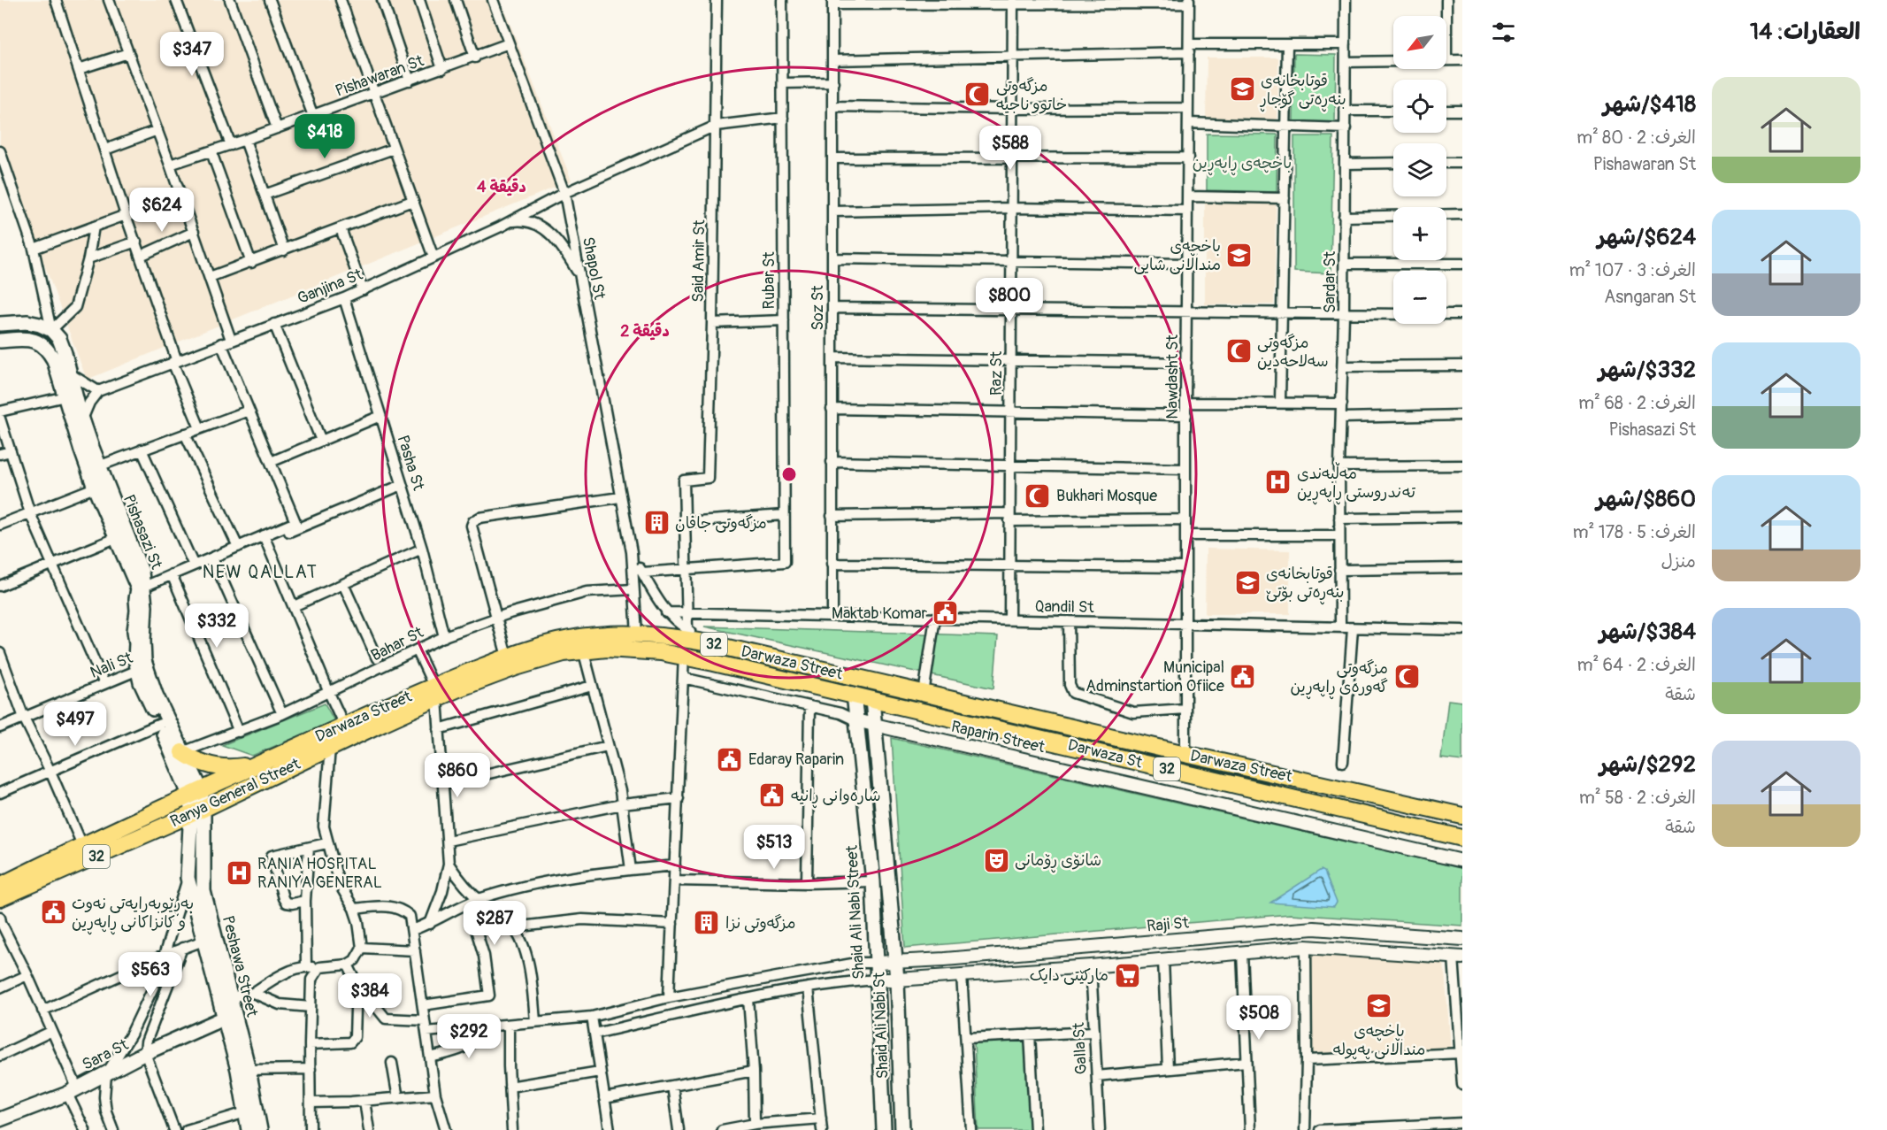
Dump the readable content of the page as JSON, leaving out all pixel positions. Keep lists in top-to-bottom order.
{
  "streets": {
    "highway": [
      "32",
      "Darwaza Street",
      "Darwaza St",
      "Ranya General Street"
    ],
    "main road": [
      "Pishasazi St",
      "Shaid Ali Nabi Street",
      "Peshawa Street",
      "Shaid Ali Nabi St",
      "Sara St"
    ],
    "street": [
      "Pishawaran St",
      "Said Amir St",
      "Shapol St",
      "Rubar St",
      "Sardar St",
      "Ganjina St",
      "Soz St",
      "Raz St",
      "Nawdasht St",
      "Pasha St",
      "Qandil St",
      "Bahar St",
      "Nali St",
      "Raparin Street",
      "Raji St",
      "Galla St"
    ]
  },
  "crossings": [
    ["Pishawaran St", "Shapol St"],
    ["Said Amir St", "Rubar St"],
    ["Said Amir St", "Ganjina St"],
    ["Said Amir St", "Qandil St"],
    ["Shapol St", "Ganjina St"],
    ["Rubar St", "Ganjina St"],
    ["Sardar St", "Qandil St"],
    ["Ganjina St", "Pasha St"],
    ["Soz St", "Qandil St"],
    ["Raz St", "Qandil St"],
    ["Nawdasht St", "Qandil St"],
    ["Nawdasht St", "Darwaza Street"],
    ["Pasha St", "Bahar St"],
    ["Pishasazi St", "Bahar St"],
    ["Pishasazi St", "Darwaza Street"],
    ["Pishasazi St", "Nali St"],
    ["Pishasazi St", "Ranya General Street"],
    ["Pishasazi St", "Peshawa Street"],
    ["Darwaza Street", "Ranya General Street"],
    ["Raparin Street", "Shaid Ali Nabi Street"],
    ["Raparin Street", "Shaid Ali Nabi St"],
    ["Darwaza St", "Ranya General Street"],
    ["Darwaza St", "Shaid Ali Nabi St"],
    ["Ranya General Street", "Shaid Ali Nabi Street"],
    ["Ranya General Street", "Peshawa Street"],
    ["Ranya General Street", "Shaid Ali Nabi St"],
    ["Shaid Ali Nabi Street", "Raji St"],
    ["Raji St", "Shaid Ali Nabi St"],
    ["Peshawa Street", "Sara St"]
  ],
  "districts": ["NEW QALLAT"],
  "parks": ["باخچەی ڕاپەڕین"],
  "places": {
    "school or university": [
      "قوتابخانەی بنەڕەتی گۆجاڕ",
      "باخچەی منداڵانی شایی",
      "قوتابخانەی بنەڕەتی بۆتێ",
      "باخچەی منداڵانی پەپولە"
    ],
    "mosque": [
      "مزگەوتی خاتوو ناجیە",
      "مزگەوتی سەلاحەدین",
      "Bukhari Mosque",
      "مزگەوتی گەورەی ڕاپەڕین"
    ],
    "hospital": ["مەڵبەندی تەندروستی ڕاپەڕین", "RANIA HOSPITAL RANIYA GENERAL"],
    "building": ["مزگەوتی جافان", "مزگەوتی نزا"],
    "public building": [
      "Maktab Komar",
      "Municipal Adminstartion Ofiice",
      "Edaray Raparin",
      "شارەوانی ڕانیە",
      "بەڕێوبەرایەتی نەوت و کانزاکانی ڕاپەڕین"
    ],
    "theatre": ["شانۆی ڕۆمانی"],
    "supermarket": ["مارکێتی دایک"]
  },
  "north": "bottom left",
  "page": {
    "heading": "العقارات: 14",
    "map_buttons": ["+", "−"],
    "price": [
      "$347",
      "$418",
      "$588",
      "$624",
      "$800",
      "$332",
      "$497",
      "$860",
      "$513",
      "$287",
      "$563",
      "$384",
      "$508",
      "$292"
    ],
    "list": [
      {
        "name": "$418/شهر",
        "note": "الغرف: 2 · 80 m² · Pishawaran St"
      },
      {
        "name": "$624/شهر",
        "note": "الغرف: 3 · 107 m² · Asngaran St"
      },
      {
        "name": "$332/شهر",
        "note": "الغرف: 2 · 68 m² · Pishasazi St"
      },
      {
        "name": "$860/شهر",
        "note": "الغرف: 5 · 178 m² · منزل"
      },
      {
        "name": "$384/شهر",
        "note": "الغرف: 2 · 64 m² · شقة"
      },
      {
        "name": "$292/شهر",
        "note": "الغرف: 2 · 58 m² · شقة"
      }
    ]
  },
  "rings": ["4 دقيقة", "2 دقيقة"]
}
